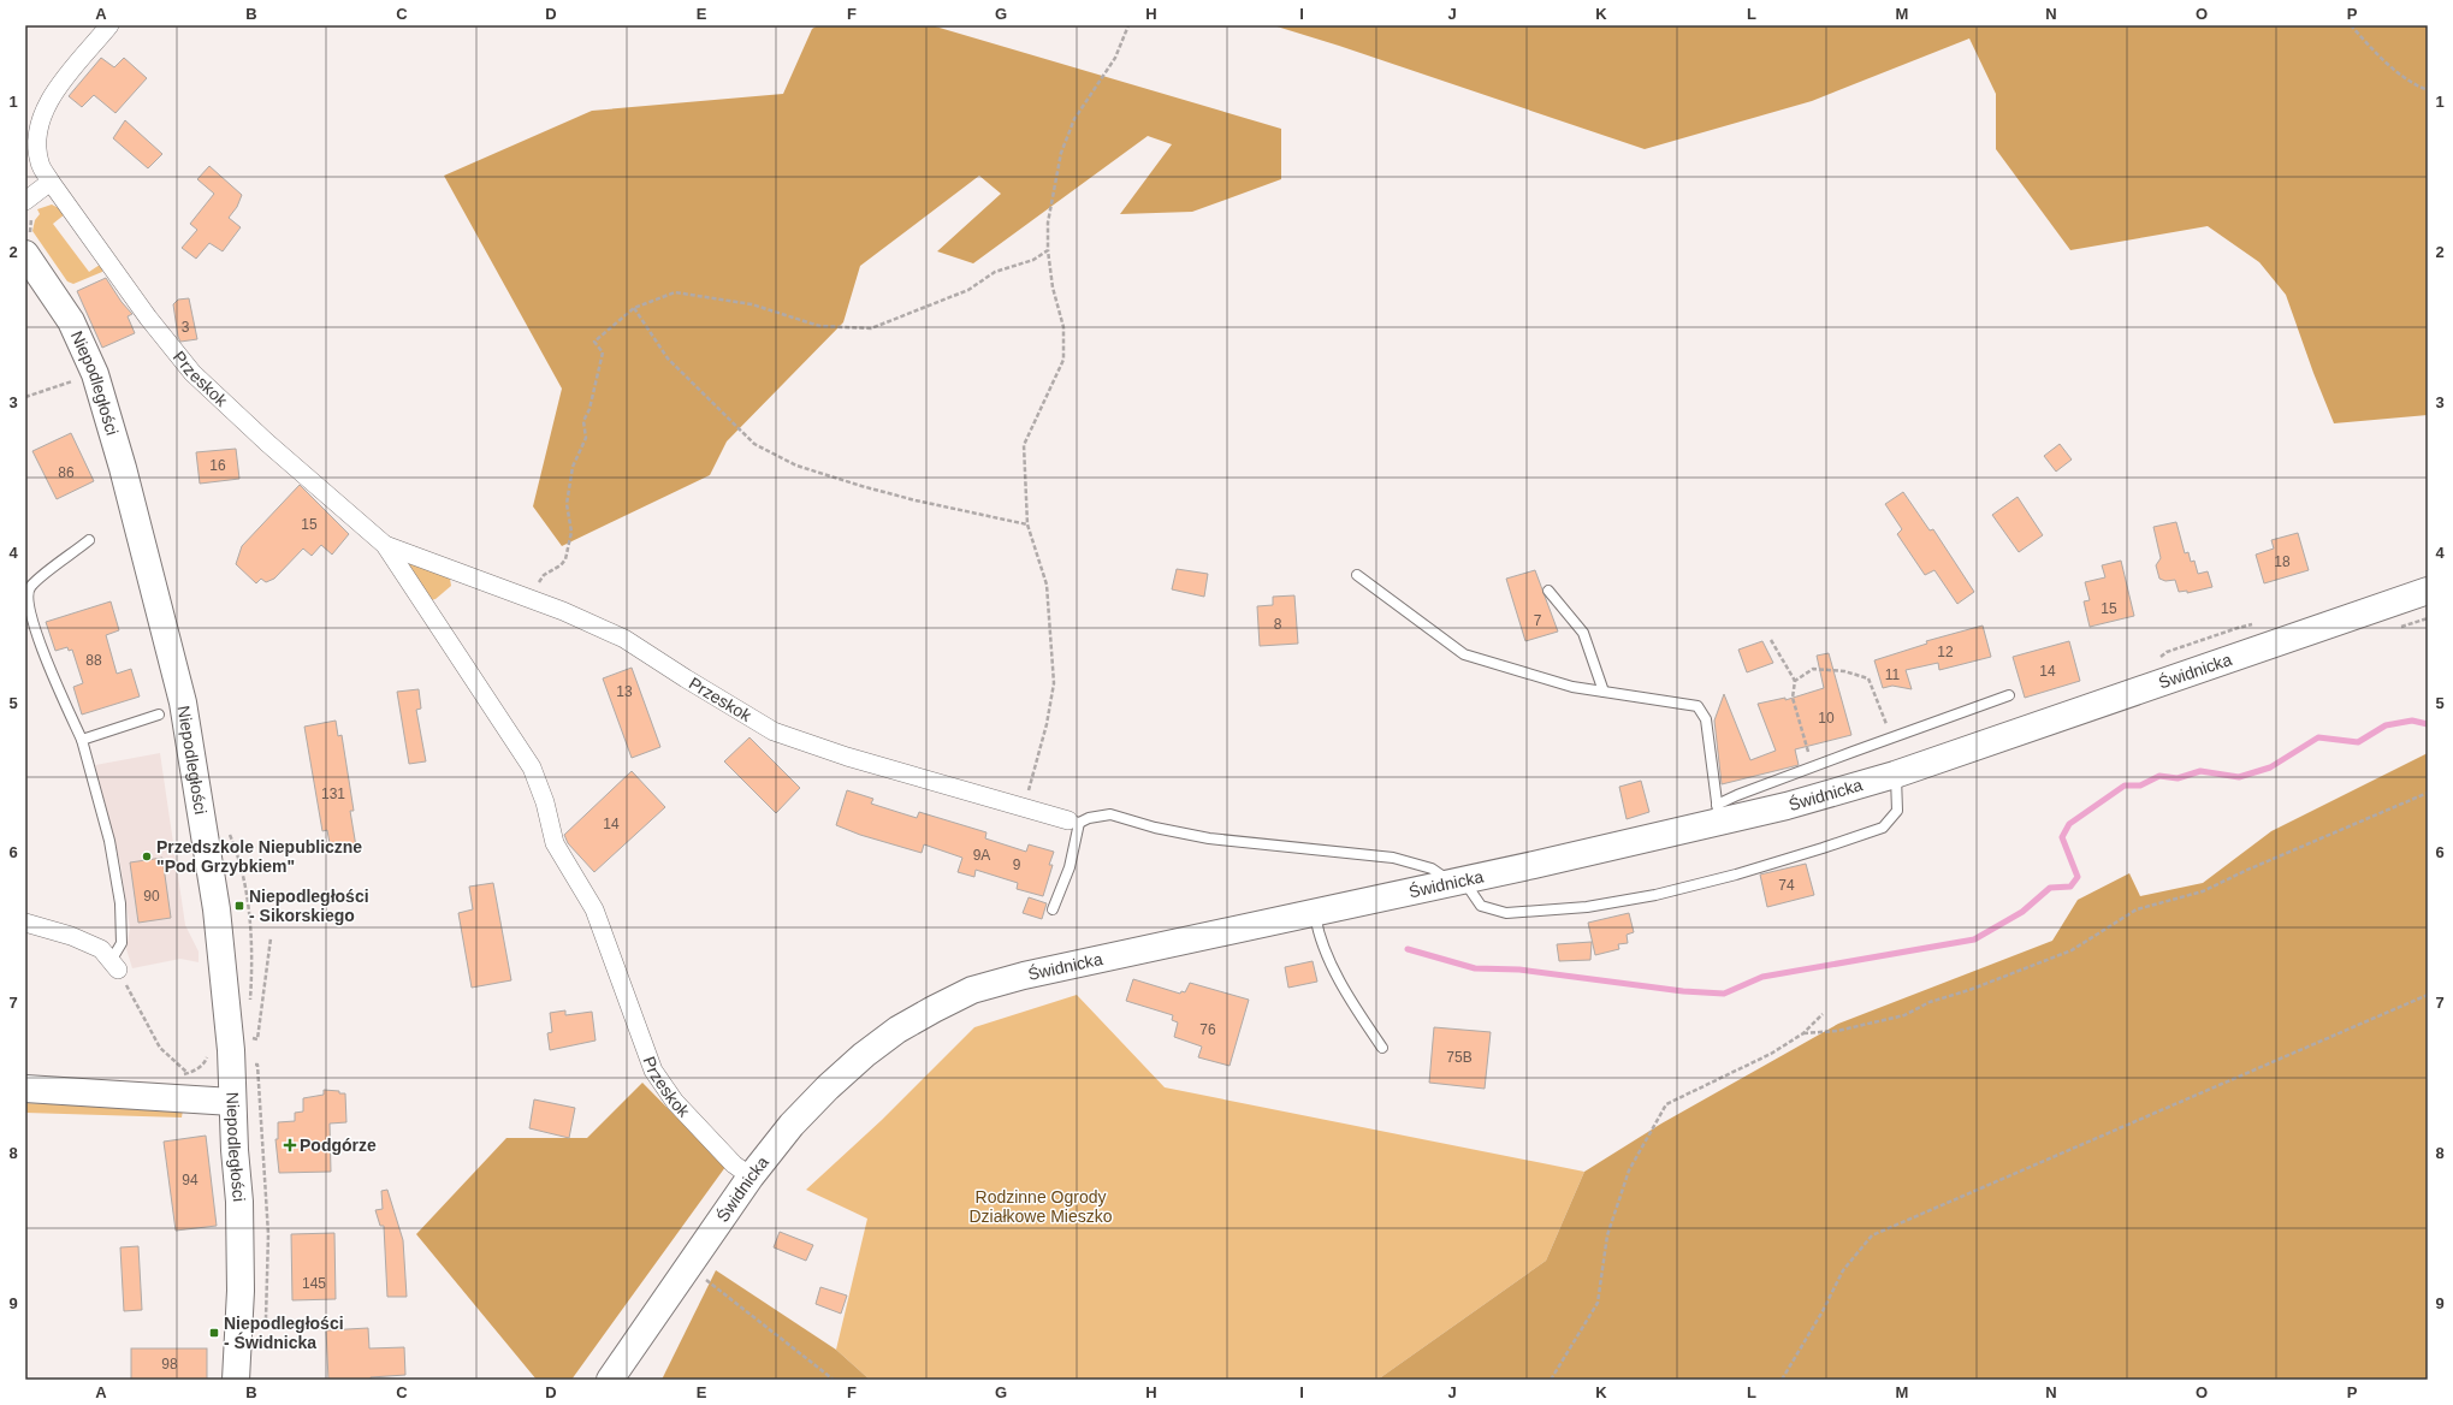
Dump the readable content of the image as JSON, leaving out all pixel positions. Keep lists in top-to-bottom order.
{
  "streets": {
    "main road": ["Niepodległości", "Świdnicka"],
    "street": ["Przeskok"]
  },
  "crossings": [
    ["Przeskok", "Świdnicka"]
  ],
  "parks": ["Rodzinne Ogrody Działkowe Mieszko"],
  "places": {
    "other": ["Przedszkole Niepubliczne \"Pod Grzybkiem\""],
    "transit": ["Niepodległości - Sikorskiego", "Niepodległości - Świdnicka"],
    "health": ["Podgórze"]
  },
  "house_numbers": [
    "3",
    "16",
    "86",
    "15",
    "18",
    "15",
    "7",
    "8",
    "12",
    "88",
    "14",
    "11",
    "13",
    "10",
    "131",
    "14",
    "9A",
    "9",
    "74",
    "90",
    "76",
    "75B",
    "94",
    "145",
    "98"
  ],
  "grid": {
    "columns": [
      "A",
      "B",
      "C",
      "D",
      "E",
      "F",
      "G",
      "H",
      "I",
      "J",
      "K",
      "L",
      "M",
      "N",
      "O",
      "P"
    ],
    "rows": [
      "1",
      "2",
      "3",
      "4",
      "5",
      "6",
      "7",
      "8",
      "9"
    ]
  }
}
